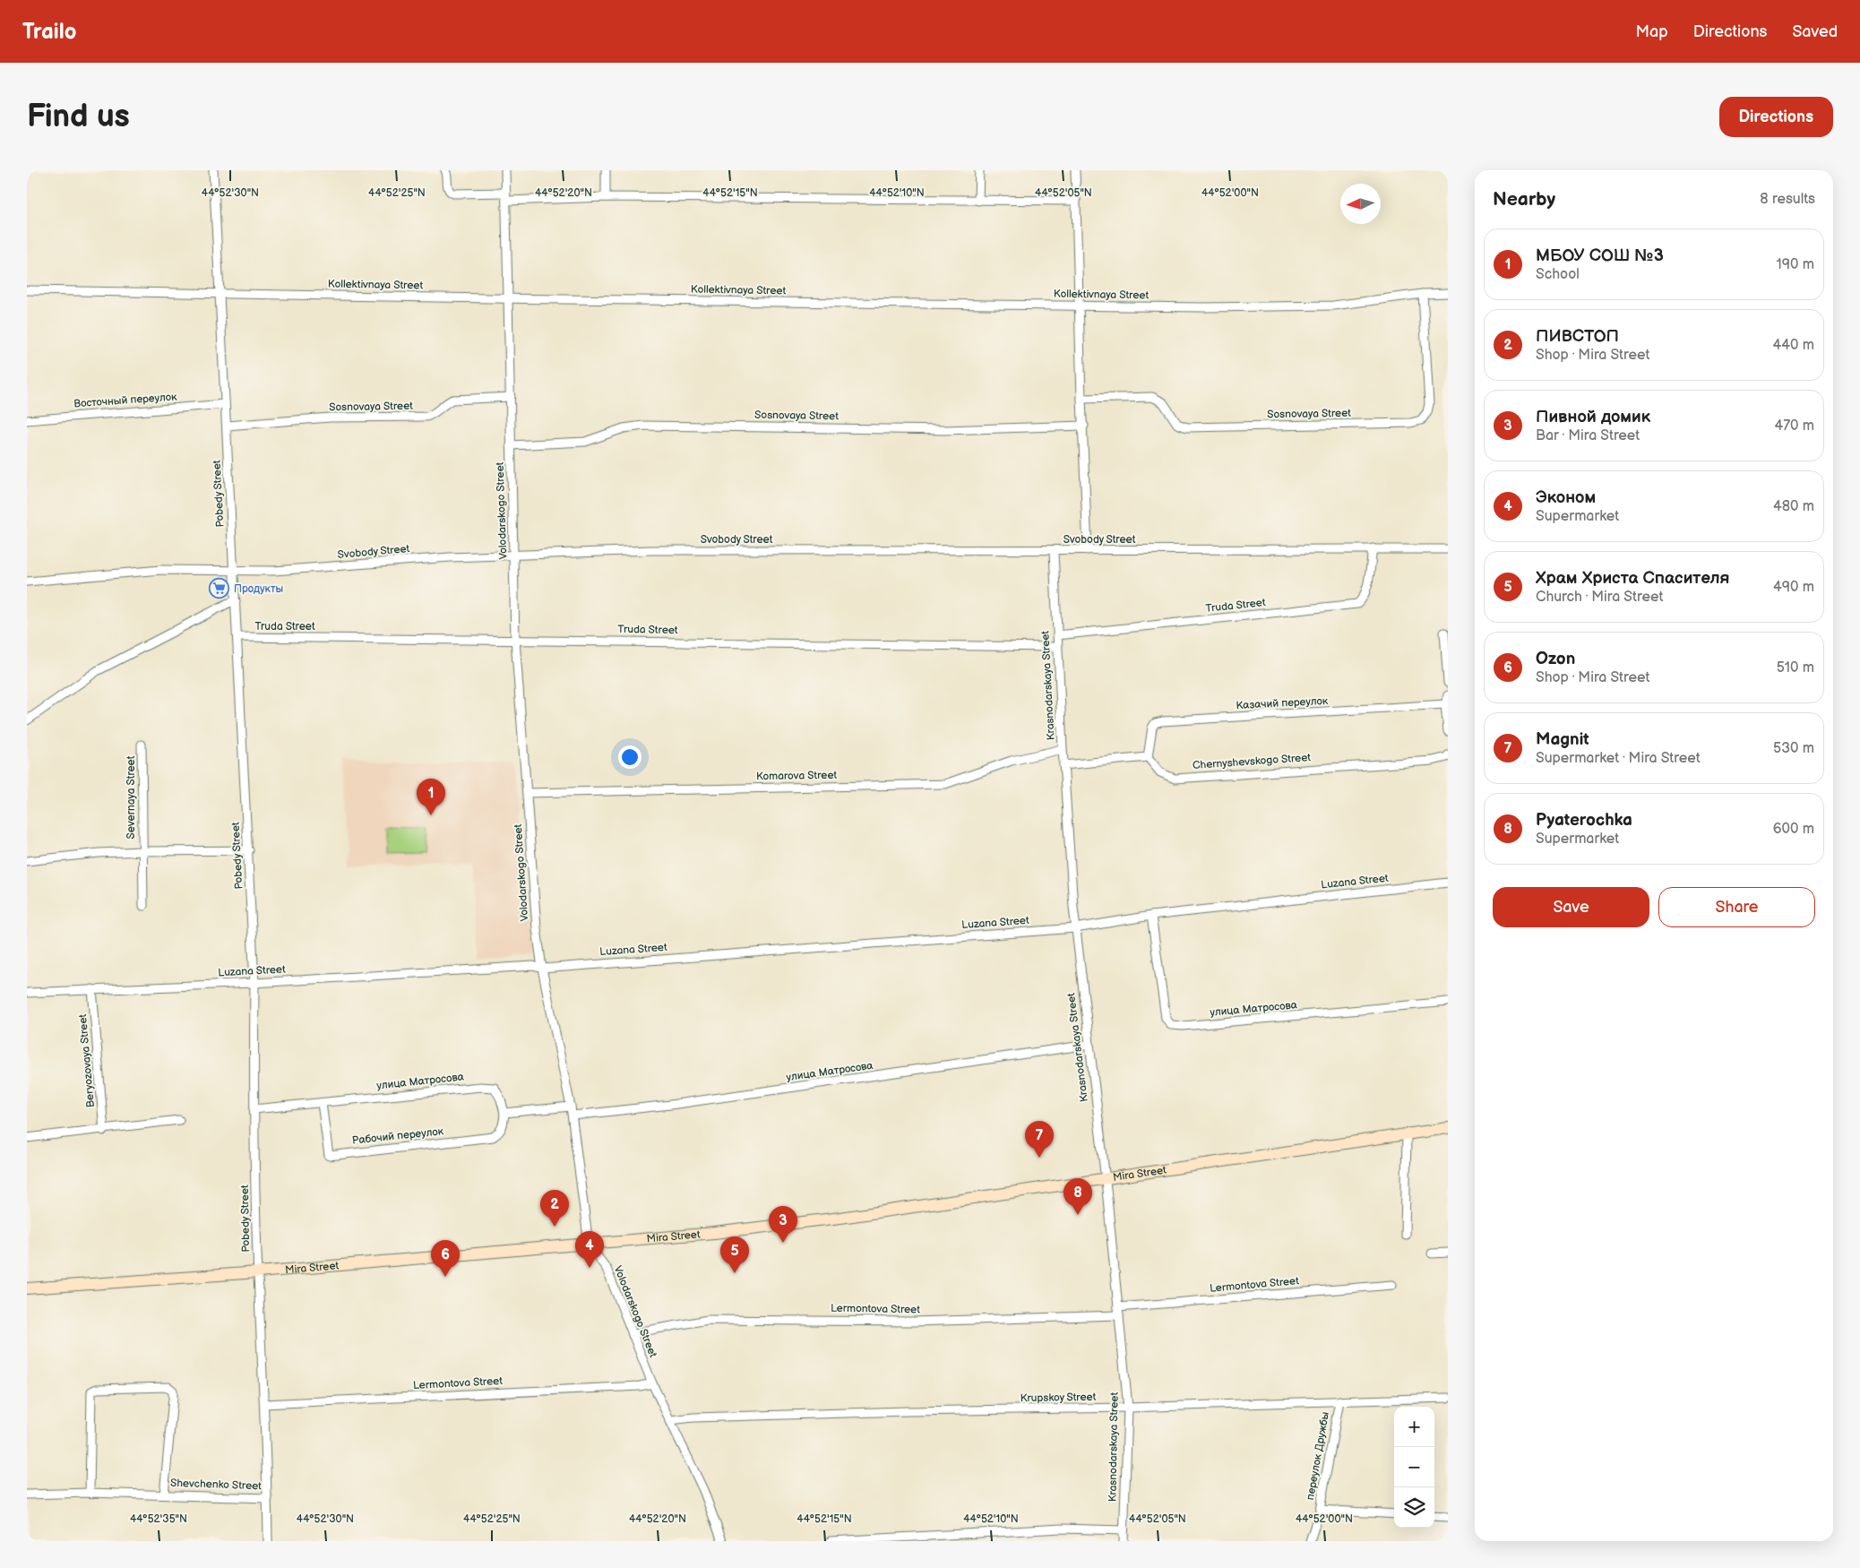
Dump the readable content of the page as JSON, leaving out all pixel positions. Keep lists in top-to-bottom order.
{
  "streets": {
    "main road": ["Mira Street"],
    "street": [
      "Kollektivnaya Street",
      "Восточный переулок",
      "Sosnovaya Street",
      "Pobedy Street",
      "Volodarskogo Street",
      "Svobody Street",
      "Truda Street",
      "Krasnodarskaya Street",
      "Казачий переулок",
      "Chernyshevskogo Street",
      "Komarova Street",
      "Severnaya Street",
      "Luzana Street",
      "улица Матросова",
      "Beryozovaya Street",
      "Рабочий переулок",
      "Lermontova Street",
      "Krupskoy Street",
      "переулок Дружбы",
      "Shevchenko Street"
    ]
  },
  "crossings": [
    ["Kollektivnaya Street", "Sosnovaya Street"],
    ["Kollektivnaya Street", "Pobedy Street"],
    ["Kollektivnaya Street", "Volodarskogo Street"],
    ["Восточный переулок", "Pobedy Street"],
    ["Sosnovaya Street", "Pobedy Street"],
    ["Sosnovaya Street", "Volodarskogo Street"],
    ["Pobedy Street", "Svobody Street"],
    ["Pobedy Street", "Truda Street"],
    ["Pobedy Street", "Severnaya Street"],
    ["Pobedy Street", "Luzana Street"],
    ["Pobedy Street", "улица Матросова"],
    ["Pobedy Street", "Mira Street"],
    ["Pobedy Street", "Lermontova Street"],
    ["Pobedy Street", "Shevchenko Street"],
    ["Volodarskogo Street", "Svobody Street"],
    ["Volodarskogo Street", "Truda Street"],
    ["Volodarskogo Street", "Komarova Street"],
    ["Volodarskogo Street", "Luzana Street"],
    ["Volodarskogo Street", "улица Матросова"],
    ["Volodarskogo Street", "Mira Street"],
    ["Volodarskogo Street", "Lermontova Street"],
    ["Volodarskogo Street", "Krupskoy Street"],
    ["Svobody Street", "Truda Street"],
    ["Svobody Street", "Krasnodarskaya Street"],
    ["Truda Street", "Krasnodarskaya Street"],
    ["Krasnodarskaya Street", "Komarova Street"],
    ["Krasnodarskaya Street", "Luzana Street"],
    ["Krasnodarskaya Street", "улица Матросова"],
    ["Krasnodarskaya Street", "Mira Street"],
    ["Krasnodarskaya Street", "Lermontova Street"],
    ["Krasnodarskaya Street", "Krupskoy Street"],
    ["Казачий переулок", "Chernyshevskogo Street"],
    ["Luzana Street", "улица Матросова"],
    ["Luzana Street", "Beryozovaya Street"],
    ["улица Матросова", "Рабочий переулок"],
    ["Krupskoy Street", "переулок Дружбы"]
  ],
  "places": {
    "supermarket": ["Продукты"]
  },
  "north": "left",
  "page": {
    "header": "Trailo",
    "nav": ["Map", "Directions", "Saved"],
    "buttons": [
      "Directions",
      ["Save", "Share"]
    ],
    "title": "Find us",
    "heading": ["Nearby", "8 results"],
    "list": [
      {
        "mark": "1",
        "name": "МБОУ СОШ №3",
        "note": "School",
        "value": "190 m"
      },
      {
        "mark": "2",
        "name": "ПИВСТОП",
        "note": "Shop · Mira Street",
        "value": "440 m"
      },
      {
        "mark": "3",
        "name": "Пивной домик",
        "note": "Bar · Mira Street",
        "value": "470 m"
      },
      {
        "mark": "4",
        "name": "Эконом",
        "note": "Supermarket",
        "value": "480 m"
      },
      {
        "mark": "5",
        "name": "Храм Христа Спасителя",
        "note": "Church · Mira Street",
        "value": "490 m"
      },
      {
        "mark": "6",
        "name": "Ozon",
        "note": "Shop · Mira Street",
        "value": "510 m"
      },
      {
        "mark": "7",
        "name": "Magnit",
        "note": "Supermarket · Mira Street",
        "value": "530 m"
      },
      {
        "mark": "8",
        "name": "Pyaterochka",
        "note": "Supermarket",
        "value": "600 m"
      }
    ],
    "pins": [
      "1",
      "7",
      "8",
      "2",
      "3",
      "4",
      "5",
      "6"
    ],
    "map_buttons": ["+", "−"]
  },
  "coordinates": [
    "44°52'30\"N",
    "44°52'25\"N",
    "44°52'20\"N",
    "44°52'15\"N",
    "44°52'10\"N",
    "44°52'05\"N",
    "44°52'00\"N",
    "44°52'35\"N"
  ]
}
